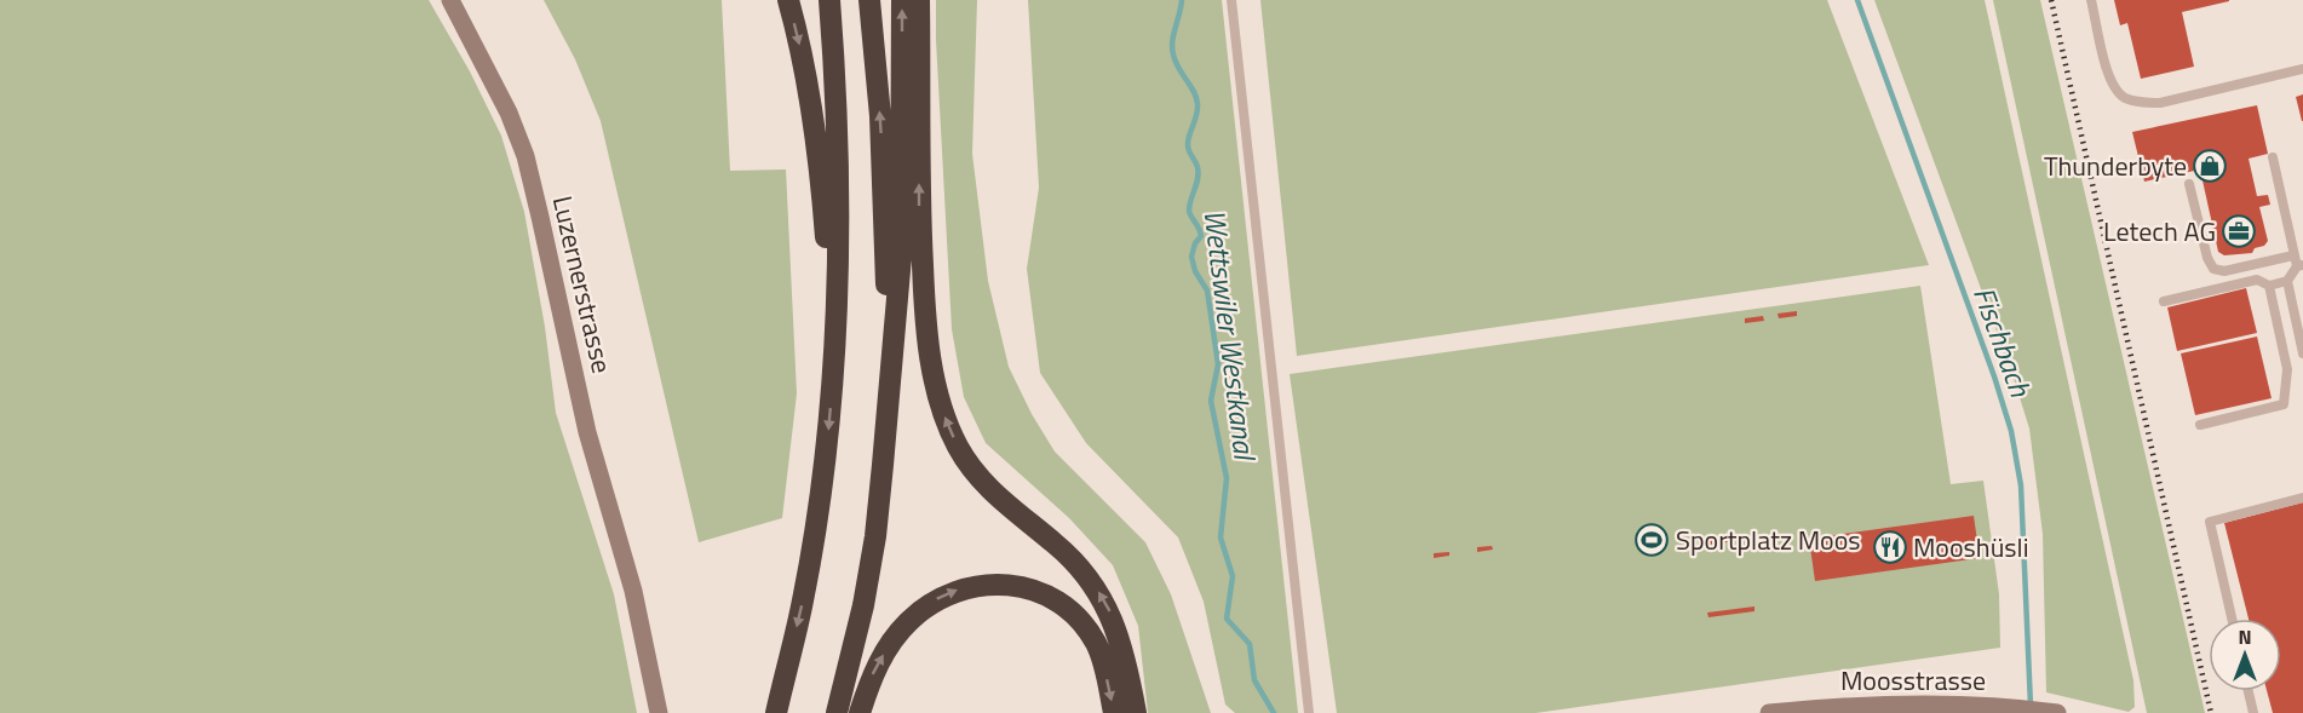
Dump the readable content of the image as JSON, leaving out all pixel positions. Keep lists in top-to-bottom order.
{
  "streets": {
    "main road": ["Luzernerstrasse", "Moosstrasse"]
  },
  "water": ["Wettswiler Westkanal", "Fischbach"],
  "places": {
    "shop": ["Thunderbyte"],
    "office": ["Letech AG"],
    "sports": ["Sportplatz Moos"],
    "restaurant": ["Mooshüsli"]
  },
  "north": "top"
}
